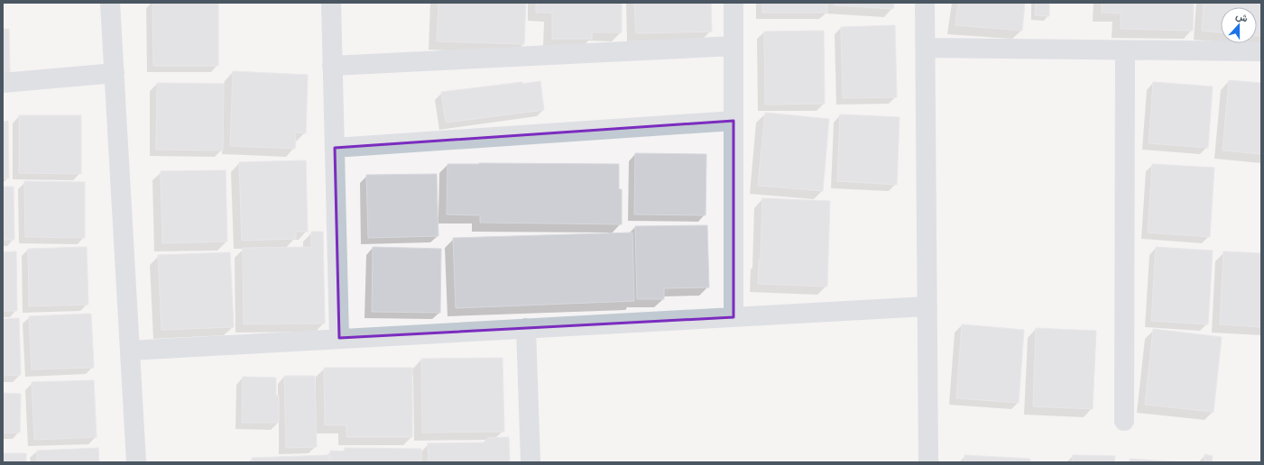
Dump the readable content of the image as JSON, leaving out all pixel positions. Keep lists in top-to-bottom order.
{
  "north": "top"
}
